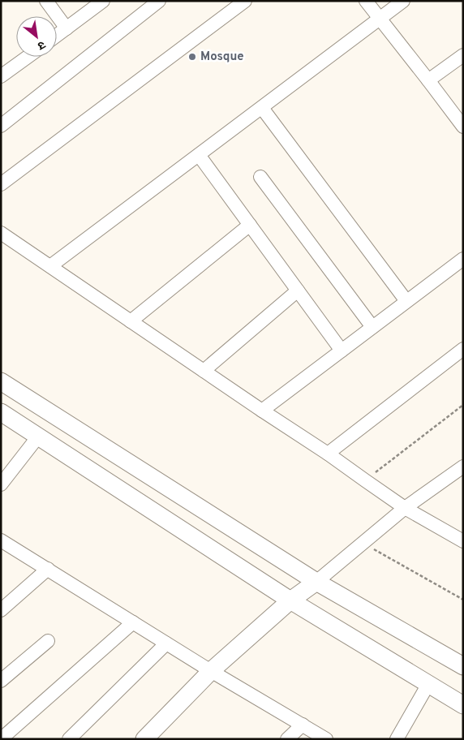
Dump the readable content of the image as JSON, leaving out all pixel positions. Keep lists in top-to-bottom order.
{
  "places": ["Mosque"],
  "north": "bottom right"
}
